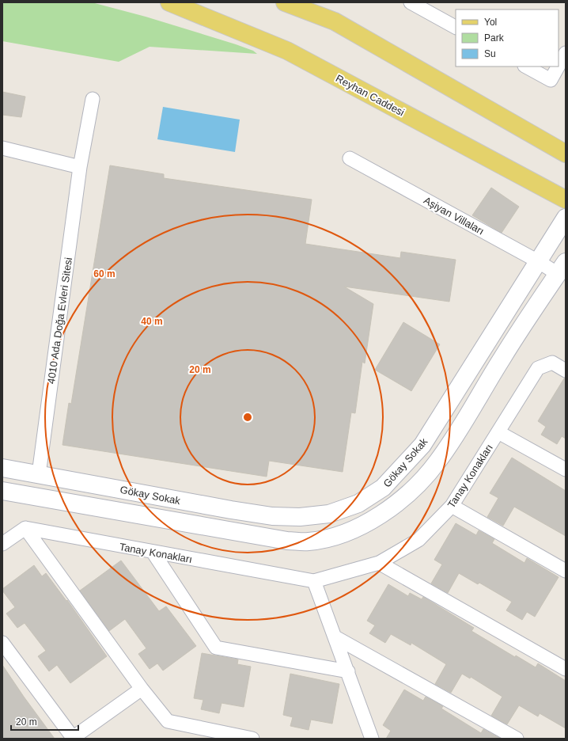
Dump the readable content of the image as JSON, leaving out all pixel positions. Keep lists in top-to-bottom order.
{
  "streets": {
    "main road": ["Reyhan Caddesi"],
    "street": ["Gökay Sokak"],
    "lane": ["Aşiyan Villaları", "4010 Ada Doğa Evleri Sitesi", "Tanay Konakları"]
  },
  "crossings": [
    ["Aşiyan Villaları", "Gökay Sokak"],
    ["4010 Ada Doğa Evleri Sitesi", "Gökay Sokak"]
  ],
  "legend": ["Yol", "Park", "Su"],
  "scale_bar": "20 m",
  "rings": ["60 m", "40 m", "20 m"]
}
